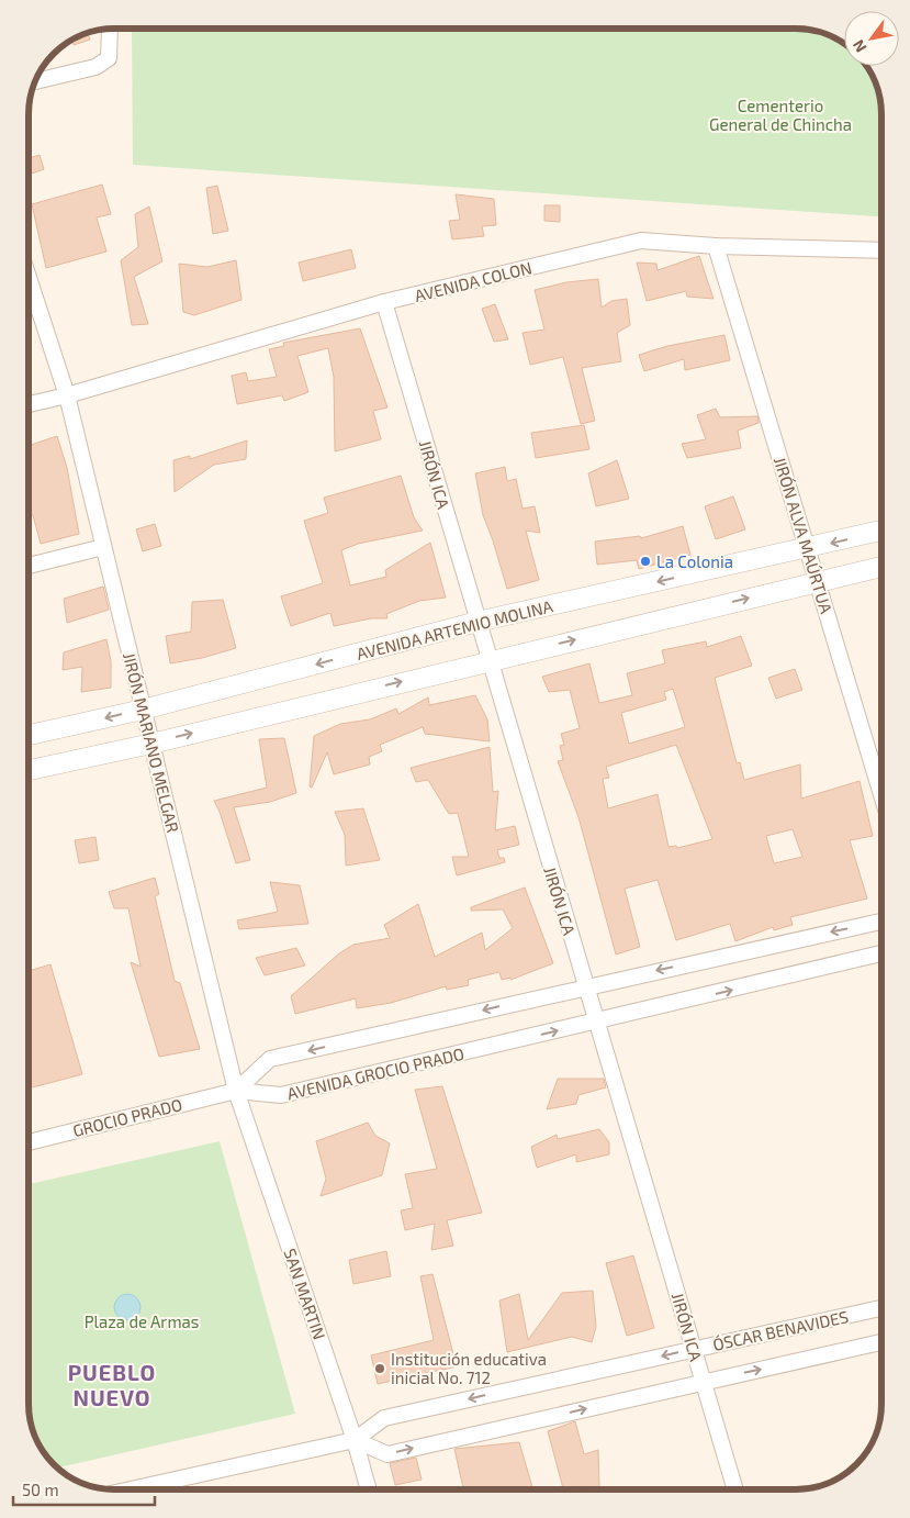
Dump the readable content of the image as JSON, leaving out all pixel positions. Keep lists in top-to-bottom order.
{
  "streets": {
    "street": [
      "AVENIDA COLON",
      "JIRÓN ICA",
      "JIRÓN ALVA MAÚRTUA",
      "AVENIDA ARTEMIO MOLINA",
      "JIRÓN MARIANO MELGAR",
      "AVENIDA GROCIO PRADO",
      "GROCIO PRADO",
      "SAN MARTIN",
      "ÓSCAR BENAVIDES"
    ]
  },
  "crossings": [
    ["AVENIDA COLON", "JIRÓN ICA"],
    ["AVENIDA COLON", "JIRÓN ALVA MAÚRTUA"],
    ["AVENIDA COLON", "JIRÓN MARIANO MELGAR"],
    ["JIRÓN ICA", "AVENIDA ARTEMIO MOLINA"],
    ["JIRÓN ICA", "AVENIDA GROCIO PRADO"],
    ["JIRÓN ICA", "ÓSCAR BENAVIDES"],
    ["JIRÓN ALVA MAÚRTUA", "AVENIDA ARTEMIO MOLINA"],
    ["AVENIDA ARTEMIO MOLINA", "JIRÓN MARIANO MELGAR"],
    ["JIRÓN MARIANO MELGAR", "AVENIDA GROCIO PRADO"],
    ["JIRÓN MARIANO MELGAR", "GROCIO PRADO"],
    ["JIRÓN MARIANO MELGAR", "SAN MARTIN"],
    ["AVENIDA GROCIO PRADO", "GROCIO PRADO"],
    ["AVENIDA GROCIO PRADO", "SAN MARTIN"],
    ["GROCIO PRADO", "SAN MARTIN"],
    ["SAN MARTIN", "ÓSCAR BENAVIDES"]
  ],
  "districts": ["PUEBLO NUEVO"],
  "parks": ["Cementerio General de Chincha", "Plaza de Armas"],
  "places": ["La Colonia", "Institución educativa inicial No. 712"],
  "scale_bar": "50 m",
  "north": "bottom left"
}
